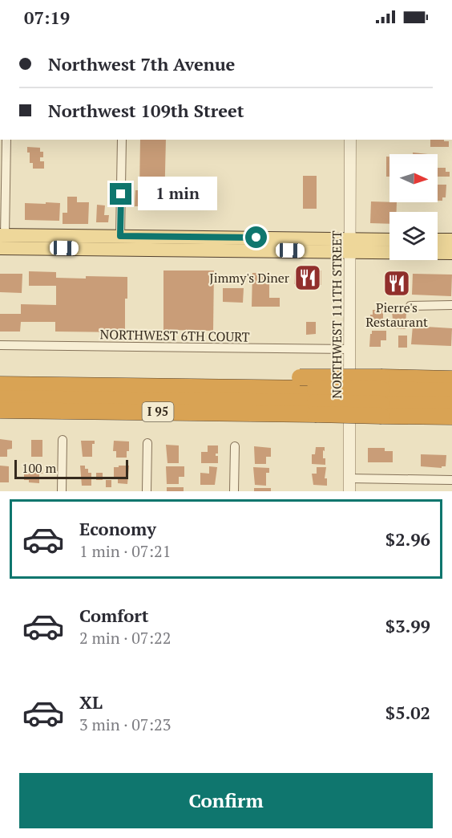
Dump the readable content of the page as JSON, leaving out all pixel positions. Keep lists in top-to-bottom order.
{
  "streets": {
    "highway": ["I 95"],
    "street": ["NORTHWEST 111TH STREET", "NORTHWEST 6TH COURT"]
  },
  "crossings": [
    ["NORTHWEST 111TH STREET", "NORTHWEST 6TH COURT"]
  ],
  "places": {
    "restaurant": ["Jimmy's Diner", "Pierre's Restaurant"]
  },
  "scale_bar": "100 m",
  "north": "right",
  "page": {
    "status": "07:19",
    "banner": ["Northwest 7th Avenue", "Northwest 109th Street"],
    "bubble": "1 min",
    "scale": "100 m",
    "list": [
      {
        "name": "Economy",
        "note": "1 min · 07:21",
        "value": "$2.96"
      },
      {
        "name": "Comfort",
        "note": "2 min · 07:22",
        "value": "$3.99"
      },
      {
        "name": "XL",
        "note": "3 min · 07:23",
        "value": "$5.02"
      }
    ],
    "buttons": "Confirm"
  }
}
